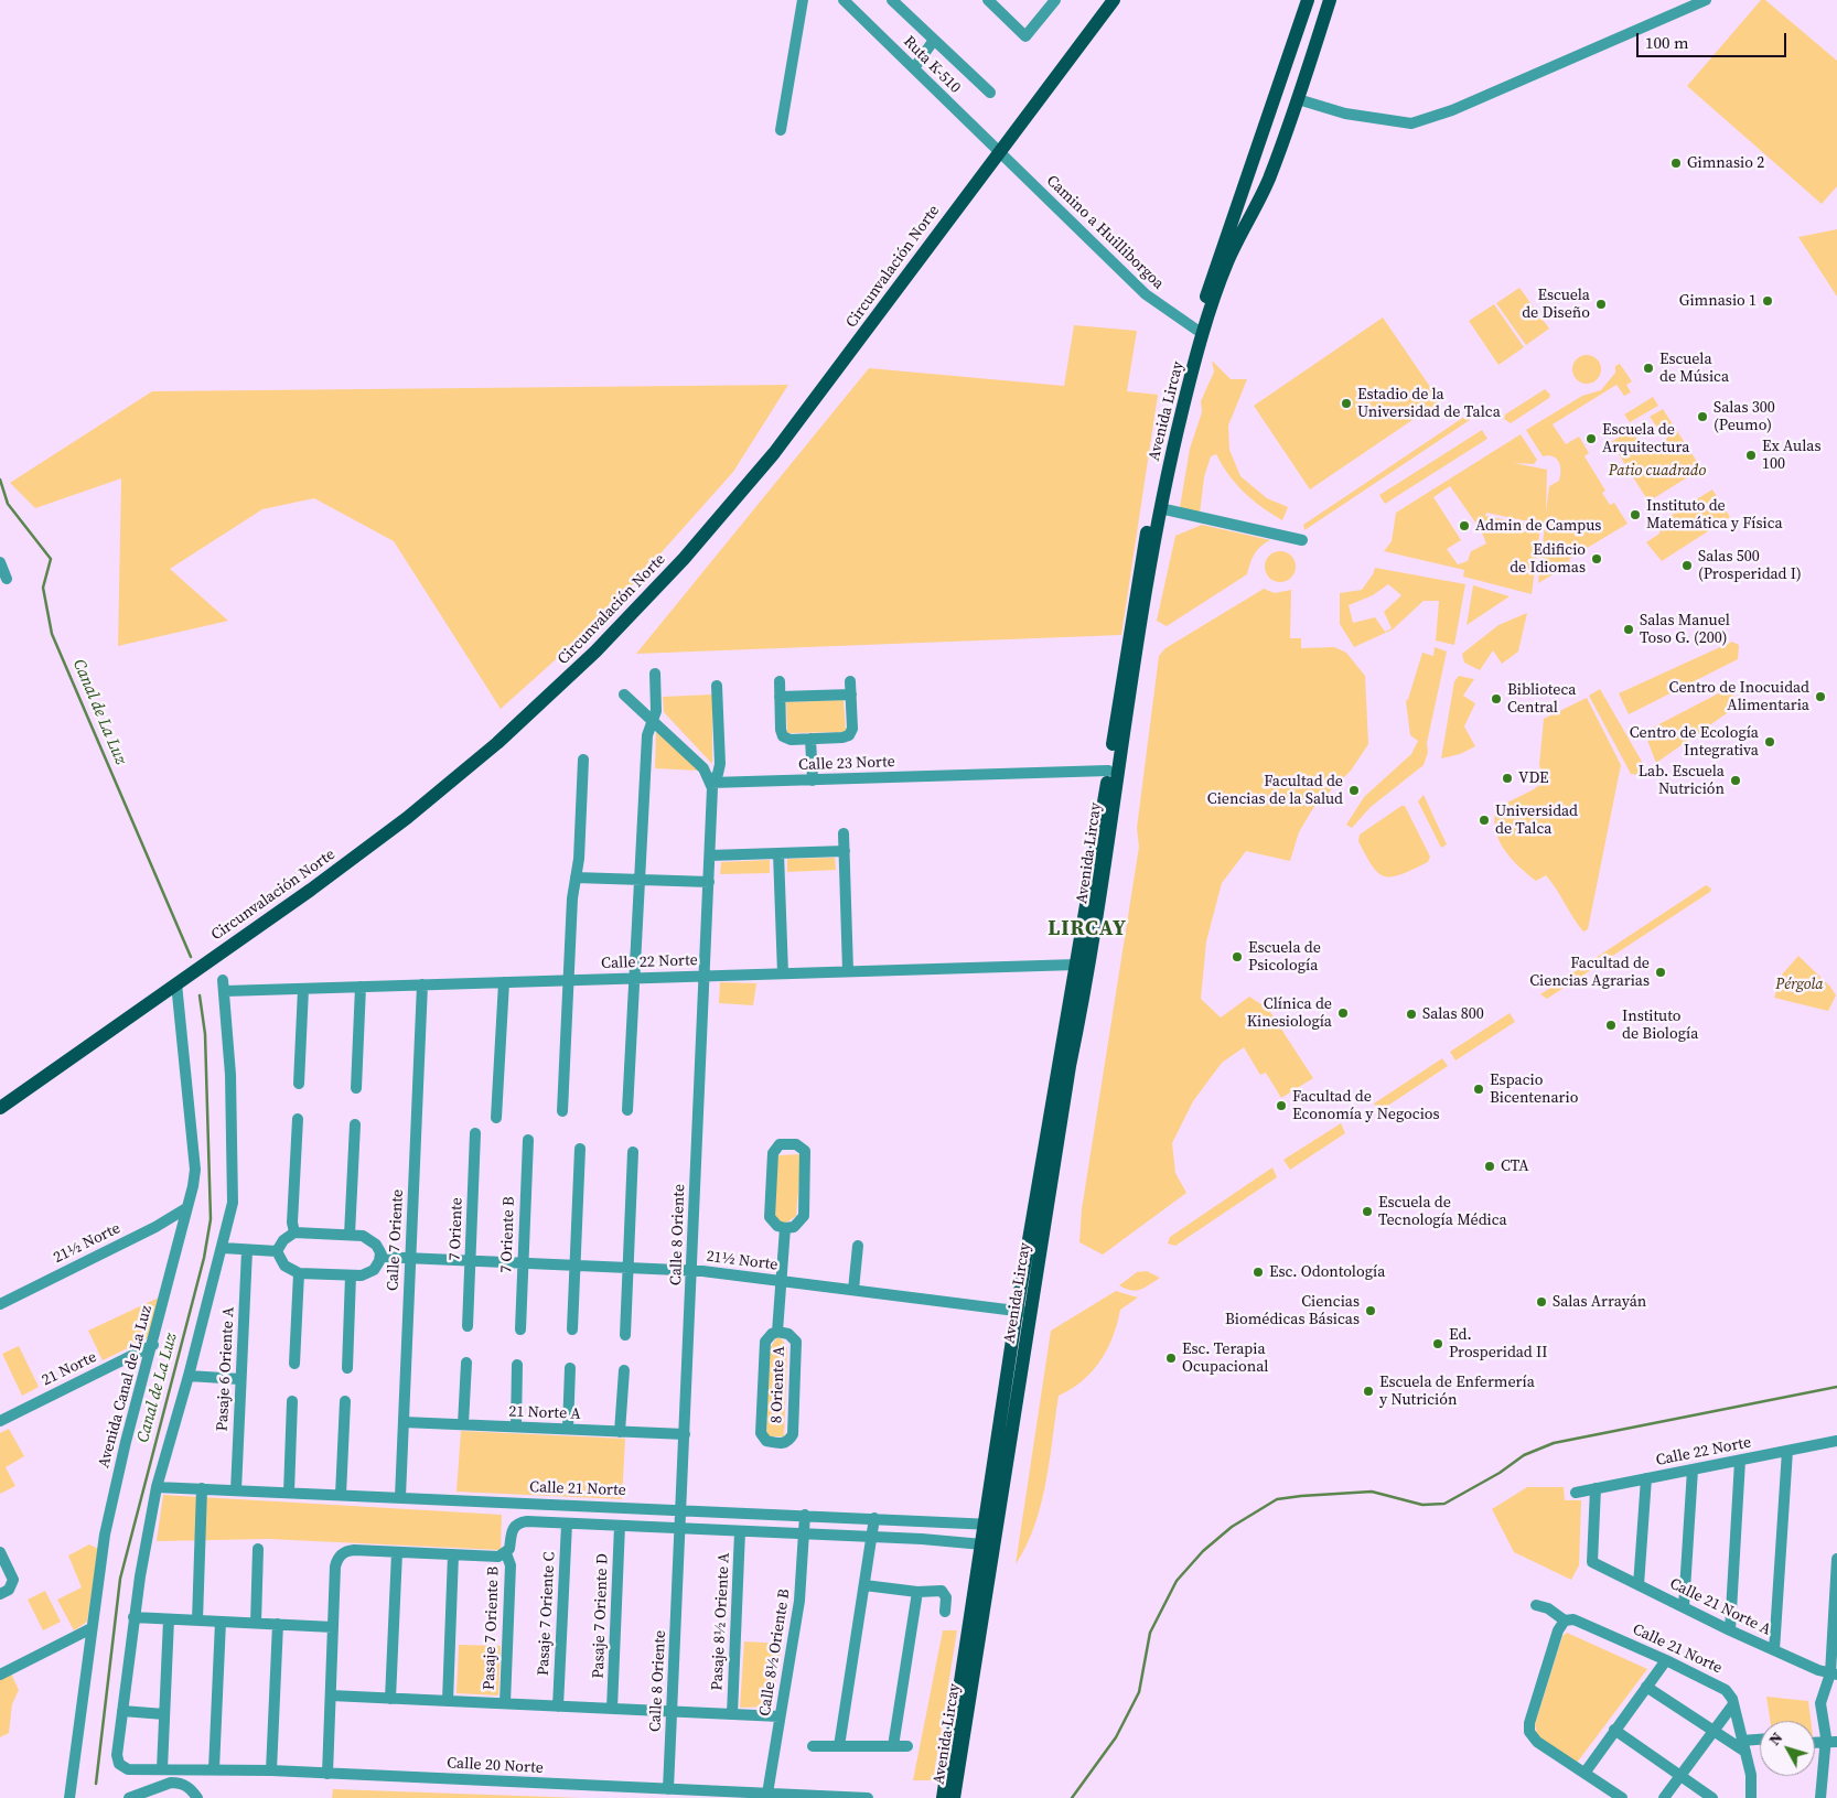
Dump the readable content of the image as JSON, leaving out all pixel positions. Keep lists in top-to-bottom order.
{
  "streets": {
    "main road": ["Circunvalación Norte", "Avenida Lircay"],
    "street": [
      "Ruta K-510",
      "Camino a Huilliborgoa",
      "Calle 23 Norte",
      "Calle 22 Norte",
      "7 Oriente",
      "7 Oriente B",
      "Calle 8 Oriente",
      "Calle 7 Oriente",
      "21½ Norte",
      "21 Norte",
      "Pasaje 6 Oriente A",
      "8 Oriente A",
      "Avenida Canal de La Luz",
      "21 Norte A",
      "Calle 21 Norte",
      "Calle 21 Norte A",
      "Pasaje 7 Oriente C",
      "Pasaje 7 Oriente D",
      "Pasaje 8½ Oriente A",
      "Pasaje 7 Oriente B",
      "Calle 8½ Oriente B",
      "Calle 20 Norte"
    ]
  },
  "crossings": [
    ["Ruta K-510", "Camino a Huilliborgoa"],
    ["Ruta K-510", "Circunvalación Norte"],
    ["Camino a Huilliborgoa", "Circunvalación Norte"],
    ["Camino a Huilliborgoa", "Avenida Lircay"],
    ["Circunvalación Norte", "Avenida Canal de La Luz"],
    ["Avenida Lircay", "Calle 23 Norte"],
    ["Avenida Lircay", "Calle 22 Norte"],
    ["Avenida Lircay", "21½ Norte"],
    ["Avenida Lircay", "Calle 21 Norte"],
    ["Calle 23 Norte", "Calle 8 Oriente"],
    ["Calle 22 Norte", "Calle 8 Oriente"],
    ["Calle 22 Norte", "Calle 7 Oriente"],
    ["Calle 22 Norte", "Calle 21 Norte A"],
    ["7 Oriente", "21½ Norte"],
    ["7 Oriente B", "21½ Norte"],
    ["Calle 8 Oriente", "21½ Norte"],
    ["Calle 8 Oriente", "21 Norte A"],
    ["Calle 8 Oriente", "Calle 21 Norte"],
    ["Calle 8 Oriente", "Calle 20 Norte"],
    ["Calle 7 Oriente", "21½ Norte"],
    ["Calle 7 Oriente", "21 Norte A"],
    ["Calle 7 Oriente", "Calle 21 Norte"],
    ["21½ Norte", "8 Oriente A"],
    ["21½ Norte", "Avenida Canal de La Luz"],
    ["21 Norte", "Avenida Canal de La Luz"],
    ["Pasaje 6 Oriente A", "Calle 21 Norte"],
    ["Calle 21 Norte", "Calle 8½ Oriente B"],
    ["Calle 8½ Oriente B", "Calle 20 Norte"]
  ],
  "districts": ["LIRCAY"],
  "water": ["Canal de La Luz"],
  "parks": ["Patio cuadrado", "Pérgola"],
  "places": [
    "Gimnasio 2",
    "Gimnasio 1",
    "Escuela de Diseño",
    "Escuela de Música",
    "Estadio de la Universidad de Talca",
    "Salas 300 (Peumo)",
    "Escuela de Arquitectura",
    "Ex Aulas 100",
    "Instituto de Matemática y Física",
    "Admin de Campus",
    "Edificio de Idiomas",
    "Salas 500 (Prosperidad I)",
    "Salas Manuel Toso G. (200)",
    "Centro de Inocuidad Alimentaria",
    "Biblioteca Central",
    "Centro de Ecología Integrativa",
    "VDE",
    "Lab. Escuela Nutrición",
    "Facultad de Ciencias de la Salud",
    "Universidad de Talca",
    "Escuela de Psicología",
    "Facultad de Ciencias Agrarias",
    "Clínica de Kinesiología",
    "Salas 800",
    "Instituto de Biología",
    "Espacio Bicentenario",
    "Facultad de Economía y Negocios",
    "CTA",
    "Escuela de Tecnología Médica",
    "Esc. Odontología",
    "Salas Arrayán",
    "Ciencias Biomédicas Básicas",
    "Ed. Prosperidad II",
    "Esc. Terapia Ocupacional",
    "Escuela de Enfermería y Nutrición"
  ],
  "scale_bar": "100 m",
  "north": "top left"
}
